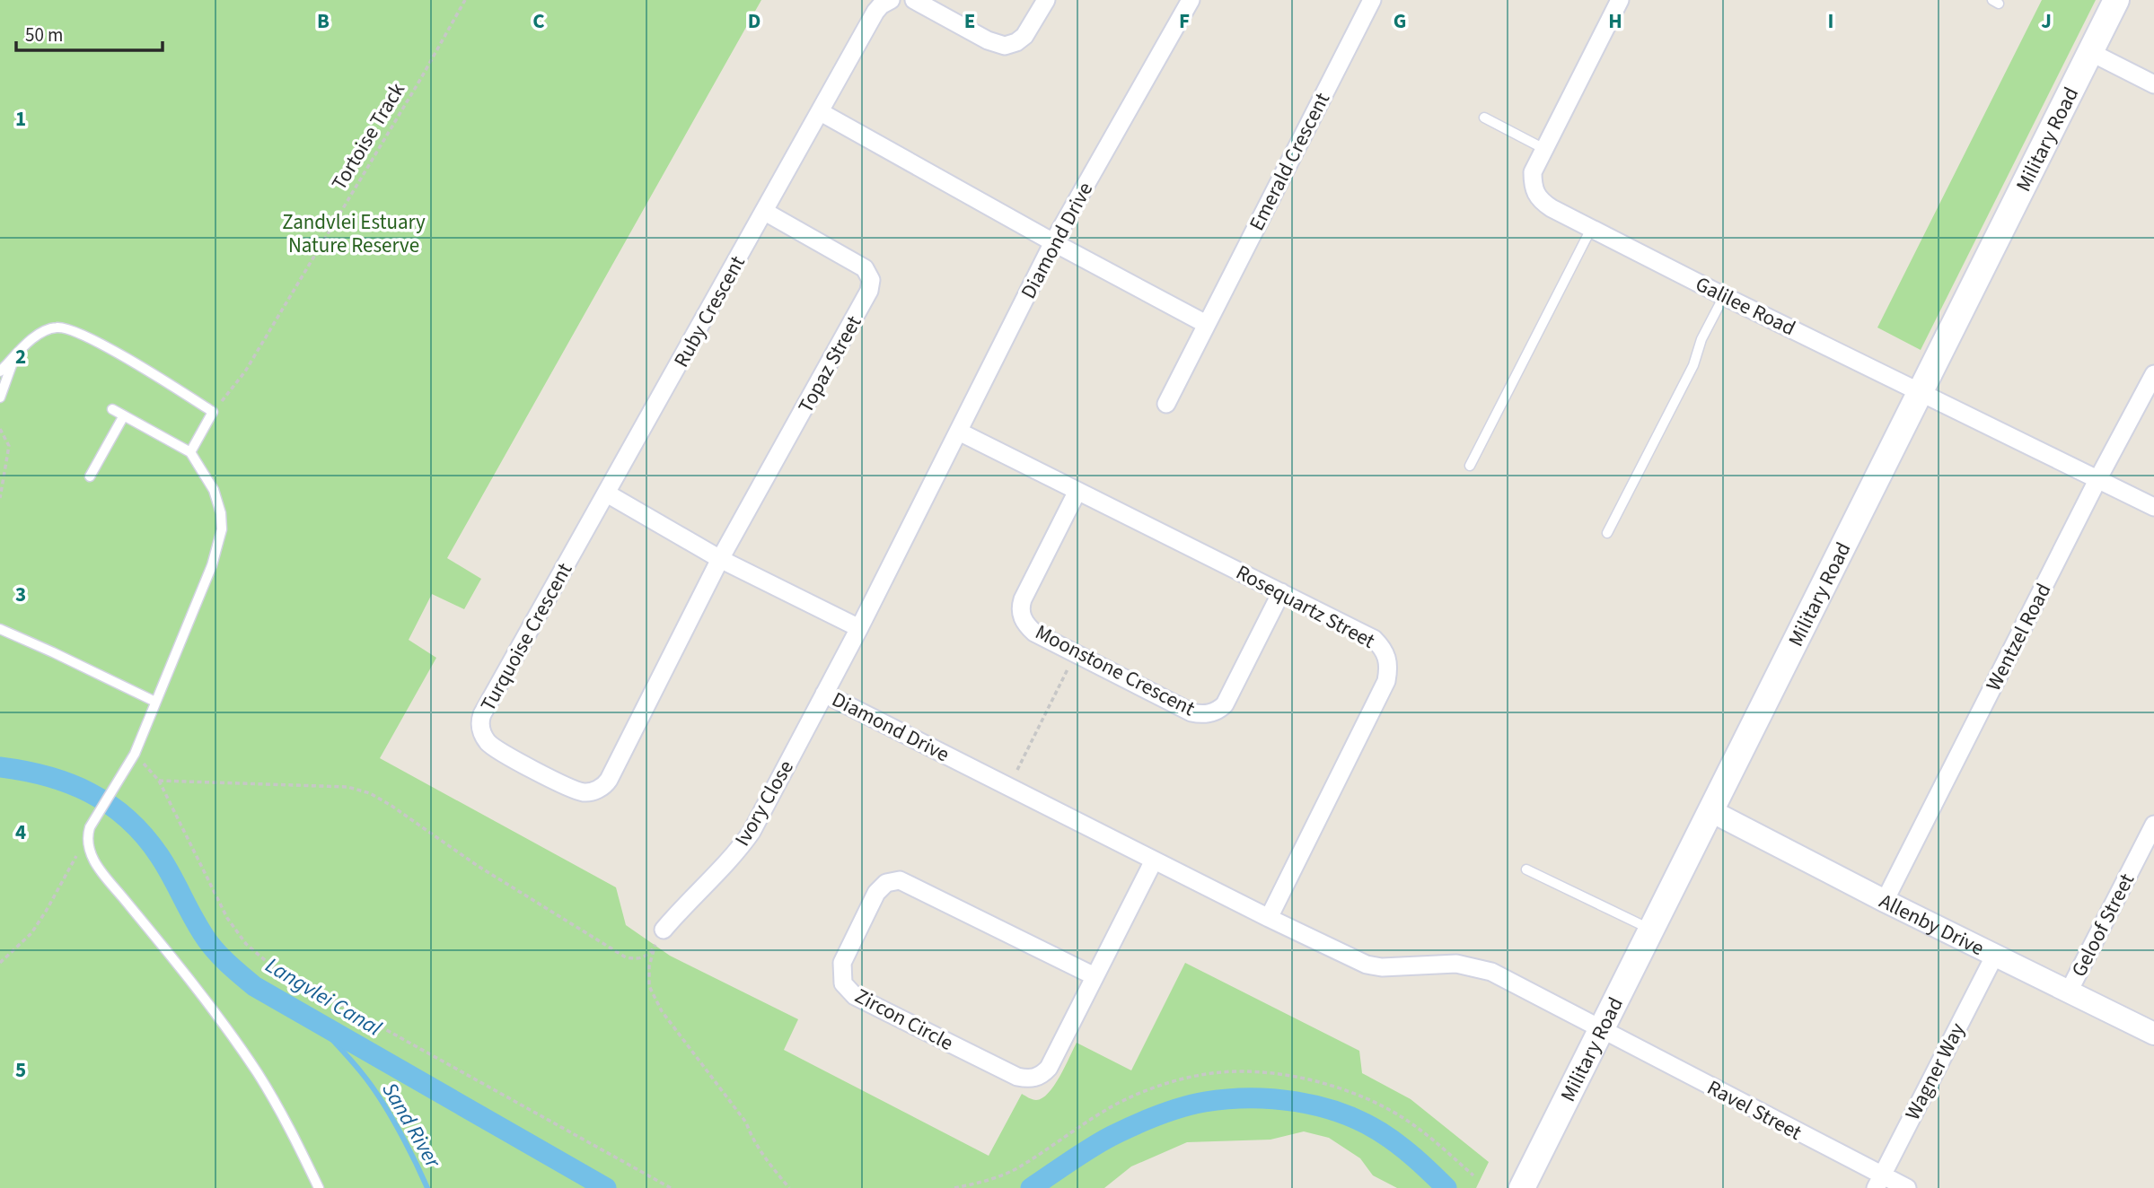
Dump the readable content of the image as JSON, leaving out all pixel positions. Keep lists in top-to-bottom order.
{
  "streets": {
    "main road": ["Military Road"],
    "street": [
      "Emerald Crescent",
      "Diamond Drive",
      "Galilee Road",
      "Ruby Crescent",
      "Topaz Street",
      "Rosequartz Street",
      "Turquoise Crescent",
      "Wentzel Road",
      "Moonstone Crescent",
      "Ivory Close",
      "Allenby Drive",
      "Geloof Street",
      "Zircon Circle",
      "Wagner Way",
      "Ravel Street"
    ],
    "path": ["Tortoise Track"]
  },
  "crossings": [
    ["Military Road", "Diamond Drive"],
    ["Military Road", "Galilee Road"],
    ["Military Road", "Allenby Drive"],
    ["Military Road", "Ravel Street"],
    ["Diamond Drive", "Rosequartz Street"],
    ["Diamond Drive", "Ivory Close"],
    ["Diamond Drive", "Zircon Circle"],
    ["Diamond Drive", "Ravel Street"],
    ["Galilee Road", "Wentzel Road"],
    ["Ruby Crescent", "Topaz Street"],
    ["Ruby Crescent", "Turquoise Crescent"],
    ["Topaz Street", "Turquoise Crescent"],
    ["Rosequartz Street", "Moonstone Crescent"],
    ["Wentzel Road", "Allenby Drive"],
    ["Allenby Drive", "Geloof Street"],
    ["Allenby Drive", "Wagner Way"],
    ["Wagner Way", "Ravel Street"]
  ],
  "water": ["Langvlei Canal", "Sand River"],
  "parks": ["Zandvlei Estuary Nature Reserve"],
  "scale_bar": "50 m",
  "grid": {
    "columns": [
      "B",
      "C",
      "D",
      "E",
      "F",
      "G",
      "H",
      "I",
      "J"
    ],
    "rows": [
      "1",
      "2",
      "3",
      "4",
      "5"
    ]
  }
}
